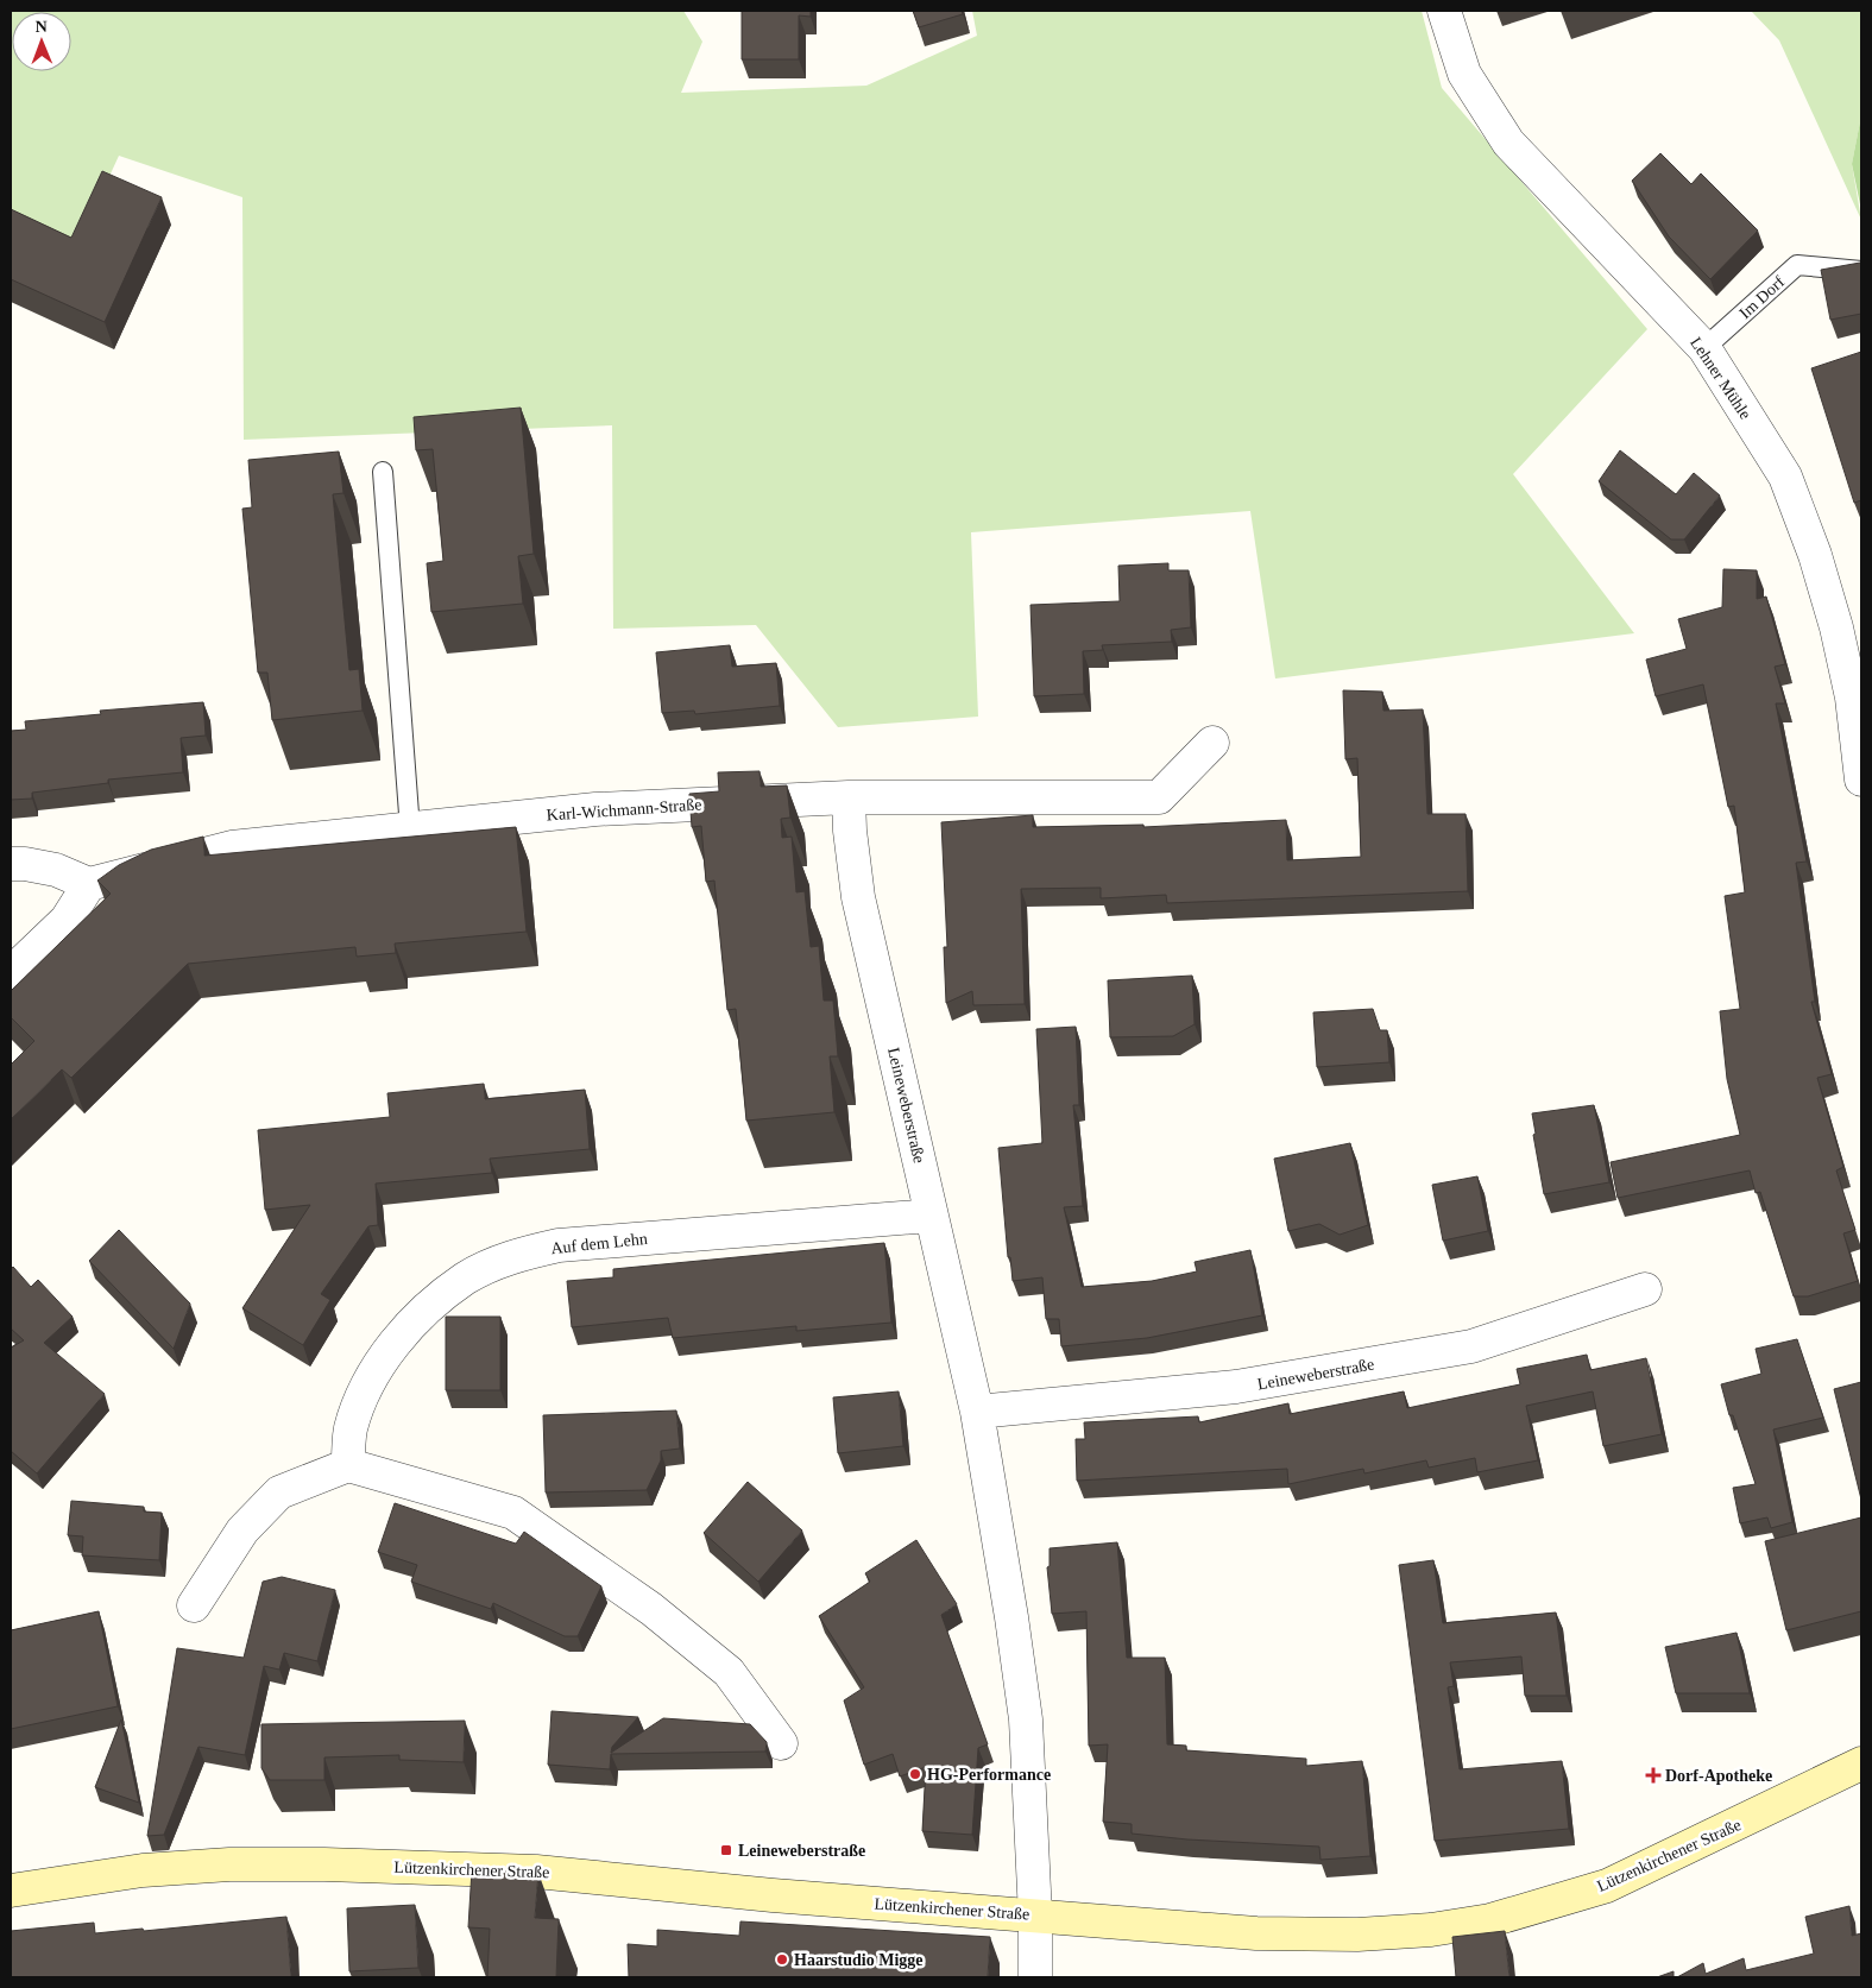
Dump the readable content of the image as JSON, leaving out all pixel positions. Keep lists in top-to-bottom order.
{
  "streets": {
    "main road": ["Lützenkirchener Straße"],
    "street": [
      "Lehner Mühle",
      "Karl-Wichmann-Straße",
      "Leineweberstraße",
      "Auf dem Lehn"
    ],
    "lane": ["Im Dorf"]
  },
  "crossings": [
    ["Im Dorf", "Lehner Mühle"],
    ["Karl-Wichmann-Straße", "Leineweberstraße"],
    ["Leineweberstraße", "Auf dem Lehn"],
    ["Leineweberstraße", "Lützenkirchener Straße"]
  ],
  "places": {
    "other": ["HG-Performance", "Haarstudio Migge"],
    "health": ["Dorf-Apotheke"],
    "transit": ["Leineweberstraße"]
  },
  "north": "top"
}
